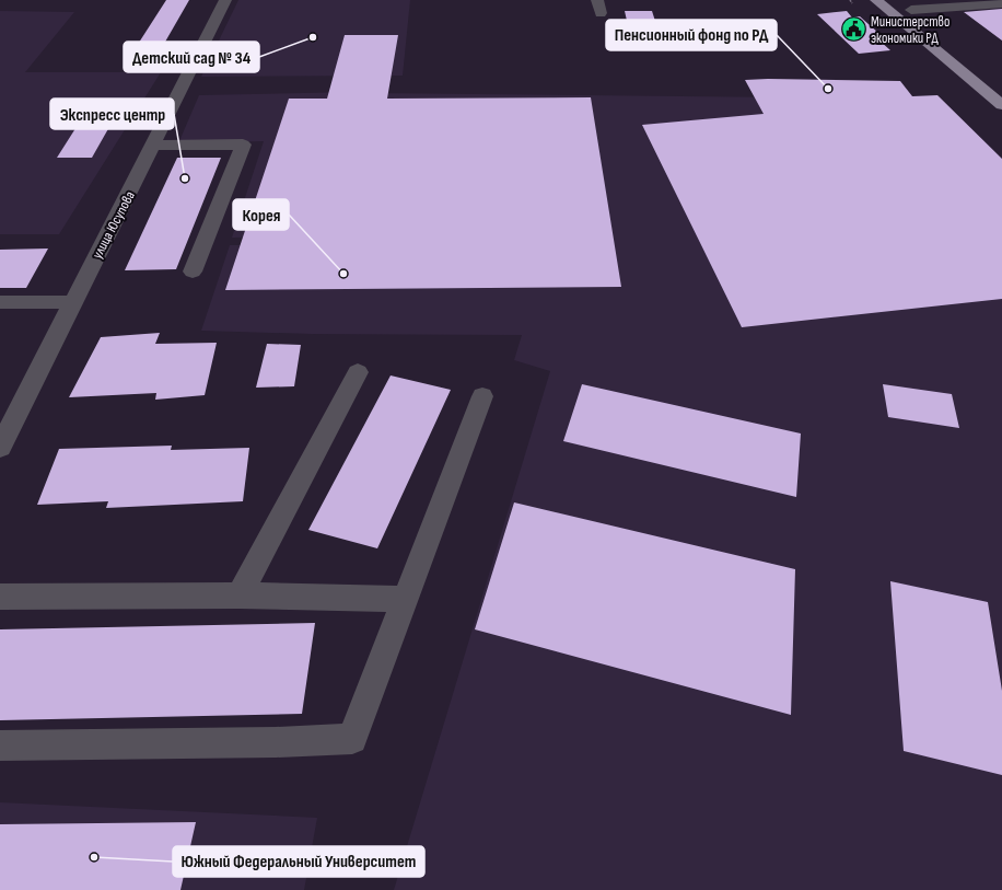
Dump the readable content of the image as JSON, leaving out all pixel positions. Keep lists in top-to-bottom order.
{
  "streets": {
    "street": ["улица Юсупова"]
  },
  "places": {
    "public building": ["Министерство экономики РД"],
    "other": [
      "Детский сад № 34",
      "Пенсионный фонд по РД",
      "Экспресс центр",
      "Корея",
      "Южный Федеральный Университет"
    ]
  }
}
